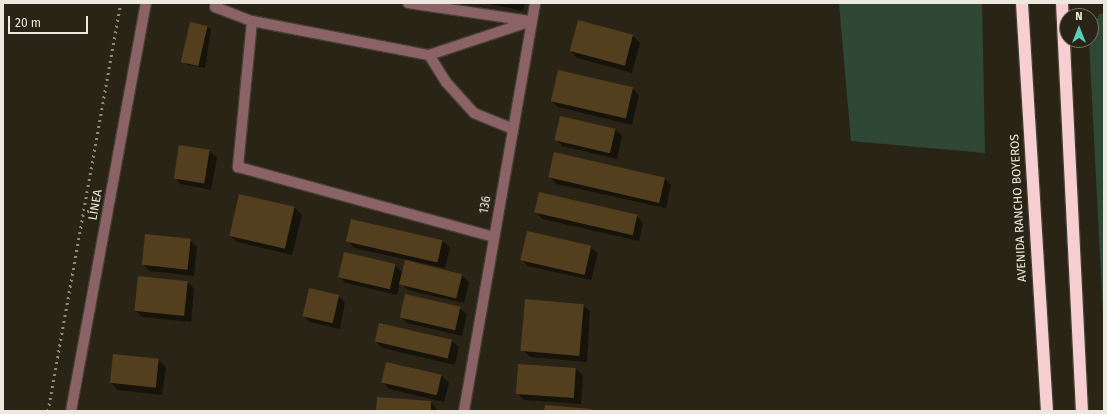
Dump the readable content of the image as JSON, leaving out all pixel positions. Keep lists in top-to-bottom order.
{
  "streets": {
    "highway": ["AVENIDA RANCHO BOYEROS"],
    "street": ["LÍNEA", "136"]
  },
  "scale_bar": "20 m",
  "north": "top"
}
